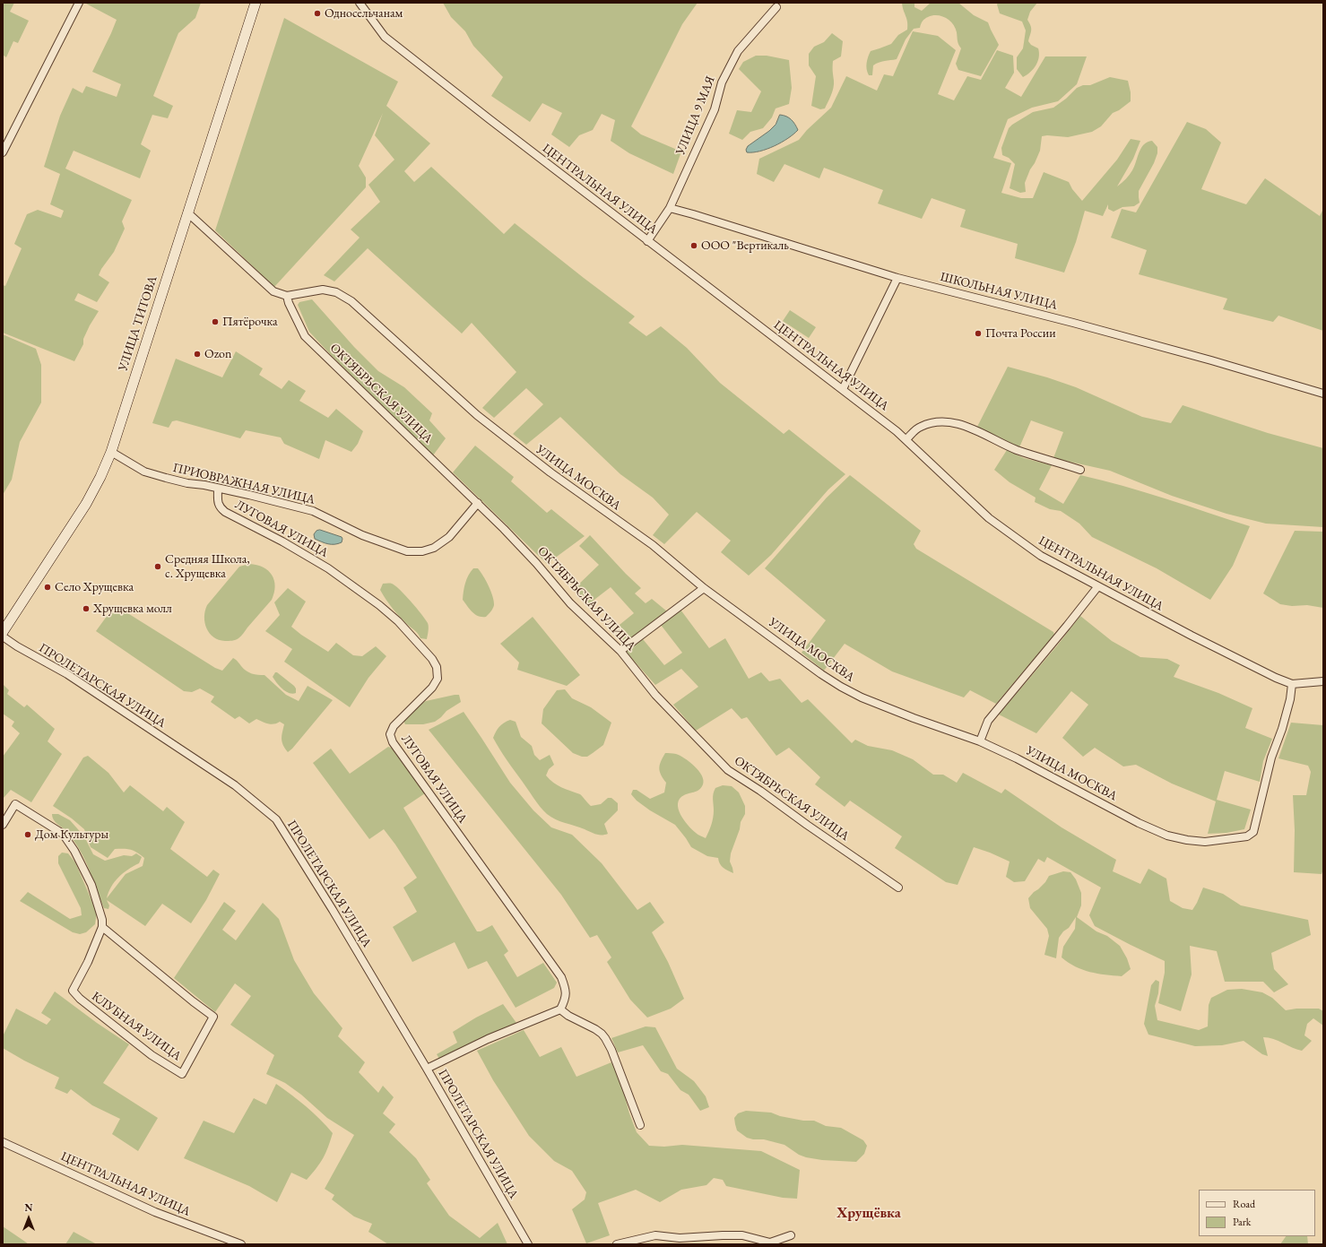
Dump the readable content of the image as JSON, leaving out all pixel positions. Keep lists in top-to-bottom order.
{
  "streets": {
    "main road": ["УЛИЦА ТИТОВА"],
    "street": [
      "УЛИЦА 9 МАЯ",
      "ЦЕНТРАЛЬНАЯ УЛИЦА",
      "ШКОЛЬНАЯ УЛИЦА",
      "ОКТЯБРЬСКАЯ УЛИЦА",
      "УЛИЦА МОСКВА",
      "ПРИОВРАЖНАЯ УЛИЦА",
      "ЛУГОВАЯ УЛИЦА",
      "ПРОЛЕТАРСКАЯ УЛИЦА",
      "КЛУБНАЯ УЛИЦА"
    ]
  },
  "crossings": [
    ["УЛИЦА 9 МАЯ", "ЦЕНТРАЛЬНАЯ УЛИЦА"],
    ["УЛИЦА 9 МАЯ", "ШКОЛЬНАЯ УЛИЦА"],
    ["ЦЕНТРАЛЬНАЯ УЛИЦА", "УЛИЦА МОСКВА"],
    ["УЛИЦА ТИТОВА", "ПРИОВРАЖНАЯ УЛИЦА"],
    ["ОКТЯБРЬСКАЯ УЛИЦА", "УЛИЦА МОСКВА"],
    ["ОКТЯБРЬСКАЯ УЛИЦА", "ПРИОВРАЖНАЯ УЛИЦА"],
    ["ПРИОВРАЖНАЯ УЛИЦА", "ЛУГОВАЯ УЛИЦА"]
  ],
  "districts": ["Хрущёвка"],
  "places": [
    "Односельчанам",
    "ООО \"Вертикаль",
    "Пятёрочка",
    "Почта России",
    "Ozon",
    "Средняя Школа, с. Хрущевка",
    "Село Хрущевка",
    "Хрущевка молл",
    "Дом Культуры"
  ],
  "legend": ["Road", "Park"],
  "north": "top"
}
